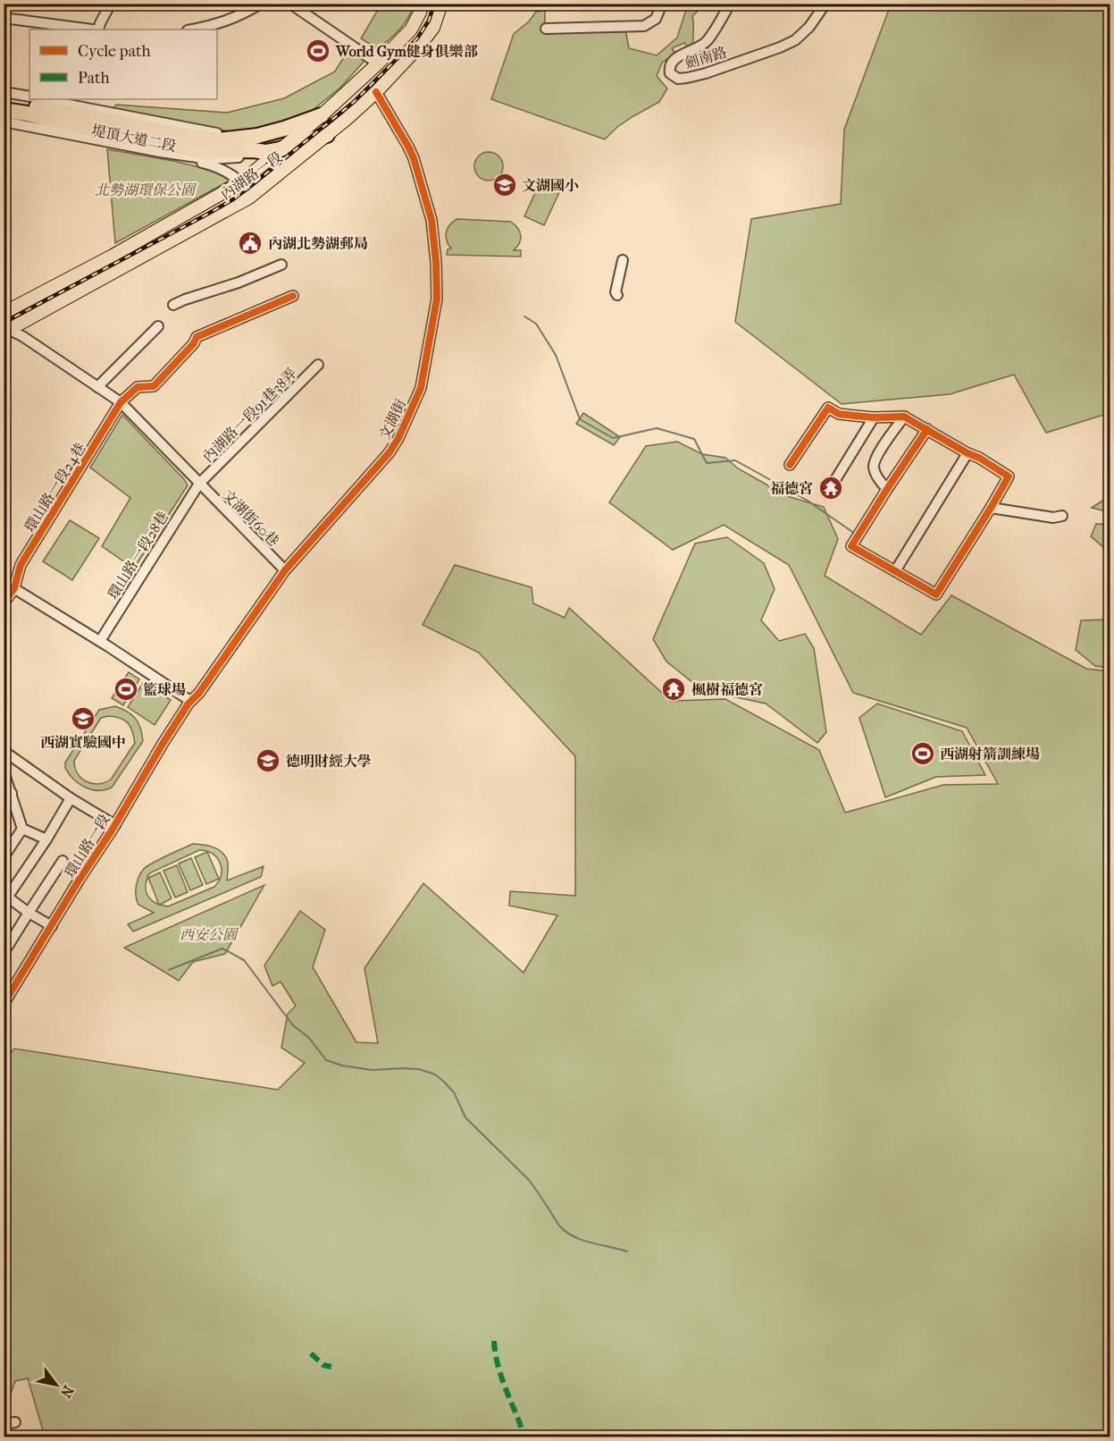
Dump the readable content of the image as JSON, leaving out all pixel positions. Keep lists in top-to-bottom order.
{
  "streets": {
    "highway": ["堤頂大道二段"],
    "main road": ["內湖路一段"],
    "street": [
      "劍南路",
      "內湖路一段91巷38弄",
      "文湖街",
      "環山路一段24巷",
      "文湖街60巷",
      "環山路一段28巷",
      "環山路一段"
    ]
  },
  "crossings": [
    ["堤頂大道二段", "內湖路一段"],
    ["內湖路一段", "文湖街"],
    ["內湖路一段", "文湖街60巷"],
    ["內湖路一段91巷38弄", "文湖街60巷"],
    ["內湖路一段91巷38弄", "環山路一段28巷"],
    ["文湖街", "文湖街60巷"],
    ["文湖街", "環山路一段"],
    ["環山路一段24巷", "文湖街60巷"],
    ["文湖街60巷", "環山路一段28巷"]
  ],
  "parks": ["北勢湖環保公園", "西安公園"],
  "places": {
    "sports": ["World Gym健身俱樂部", "籃球場", "西湖射箭訓練場"],
    "school or university": ["文湖國小", "西湖實驗國中", "德明財經大學"],
    "public building": ["內湖北勢湖郵局"],
    "temple": ["福德宮", "楓樹福德宮"]
  },
  "legend": ["Cycle path", "Path"],
  "north": "bottom right"
}
